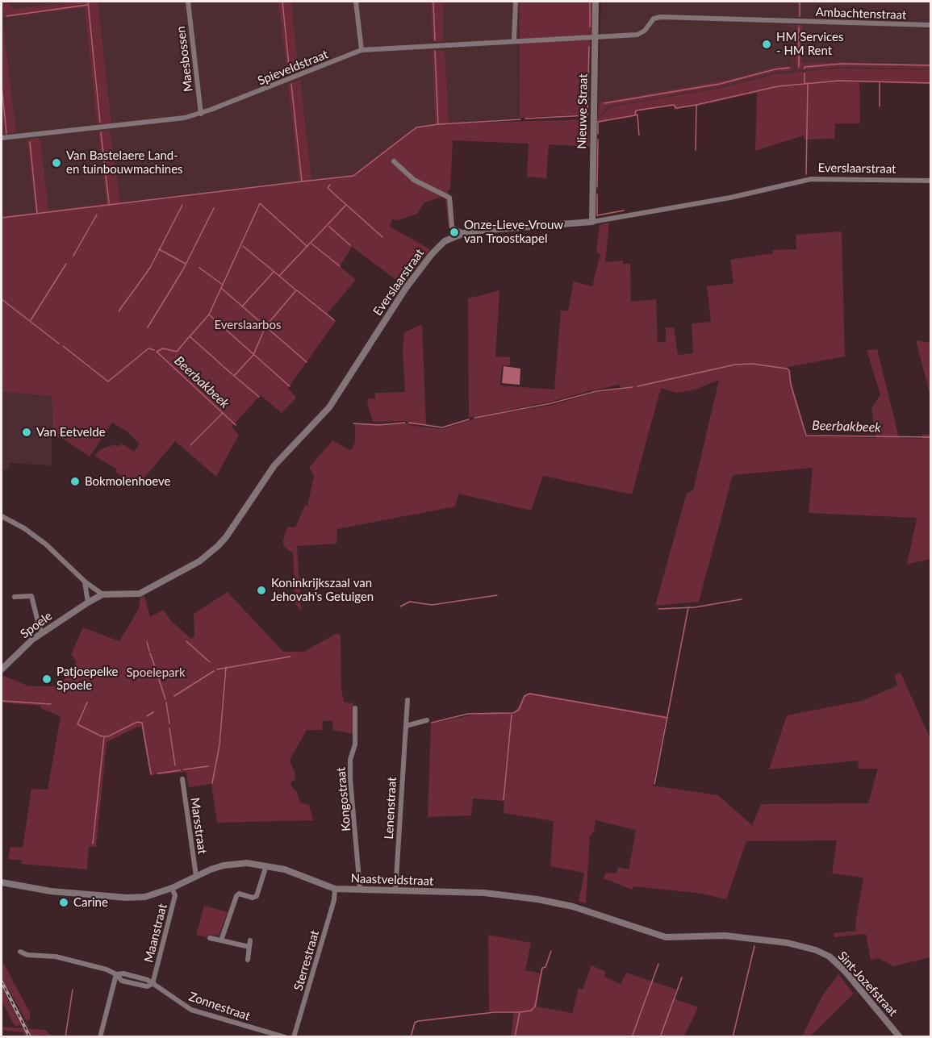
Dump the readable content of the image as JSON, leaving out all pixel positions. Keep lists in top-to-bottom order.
{
  "streets": {
    "street": [
      "Ambachtenstraat",
      "Maesbossen",
      "Spieveldstraat",
      "Nieuwe Straat",
      "Everslaarstraat",
      "Spoele",
      "Kongostraat",
      "Lenenstraat",
      "Marsstraat",
      "Naastveldstraat",
      "Maanstraat",
      "Sterrestraat",
      "Sint-Jozefstraat",
      "Zonnestraat"
    ]
  },
  "crossings": [
    ["Ambachtenstraat", "Spieveldstraat"],
    ["Ambachtenstraat", "Nieuwe Straat"],
    ["Maesbossen", "Spieveldstraat"],
    ["Spieveldstraat", "Nieuwe Straat"],
    ["Nieuwe Straat", "Everslaarstraat"],
    ["Everslaarstraat", "Spoele"],
    ["Kongostraat", "Naastveldstraat"],
    ["Lenenstraat", "Naastveldstraat"],
    ["Marsstraat", "Naastveldstraat"],
    ["Naastveldstraat", "Maanstraat"],
    ["Naastveldstraat", "Sterrestraat"],
    ["Naastveldstraat", "Sint-Jozefstraat"],
    ["Maanstraat", "Zonnestraat"]
  ],
  "water": ["Beerbakbeek"],
  "parks": ["Everslaarbos", "Spoelepark"],
  "places": [
    "HM Services - HM Rent",
    "Van Bastelaere Land- en tuinbouwmachines",
    "Onze-Lieve-Vrouw van Troostkapel",
    "Van Eetvelde",
    "Bokmolenhoeve",
    "Koninkrijkszaal van Jehovah's Getuigen",
    "Patjoepelke Spoele",
    "Carine"
  ]
}
